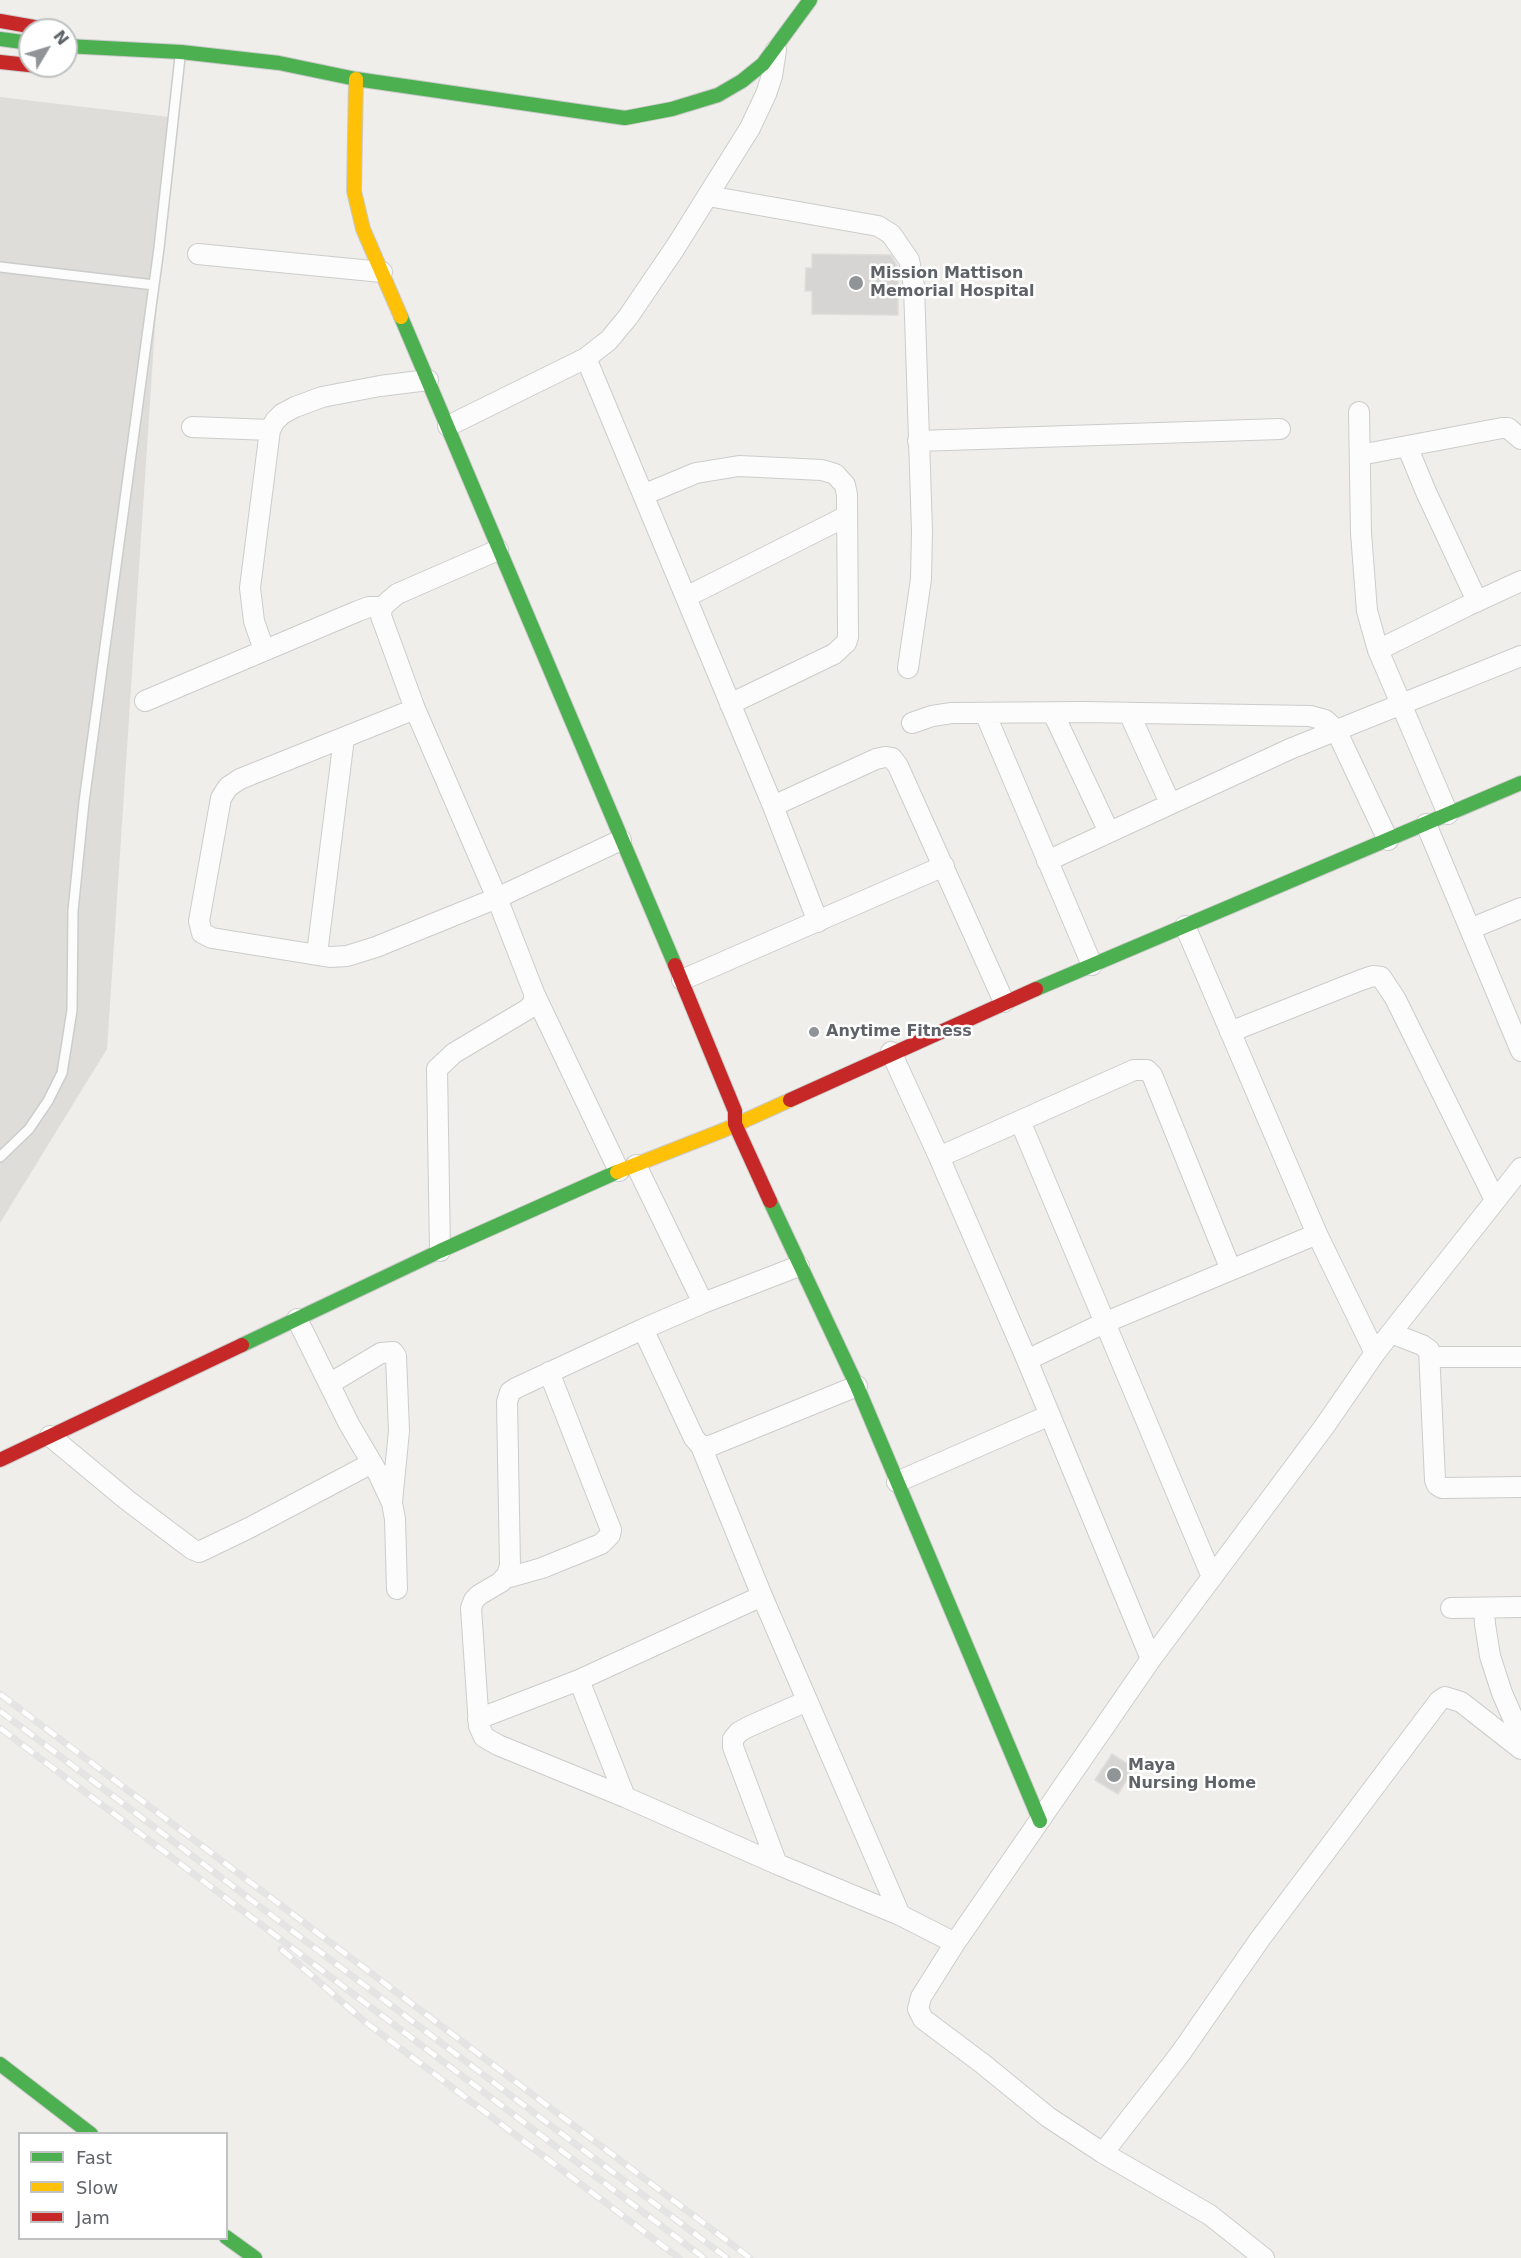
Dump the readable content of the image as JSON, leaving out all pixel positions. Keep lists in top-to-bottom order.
{
  "places": ["Mission Mattison Memorial Hospital", "Anytime Fitness", "Maya Nursing Home"],
  "legend": ["Fast", "Slow", "Jam"],
  "north": "top right"
}
